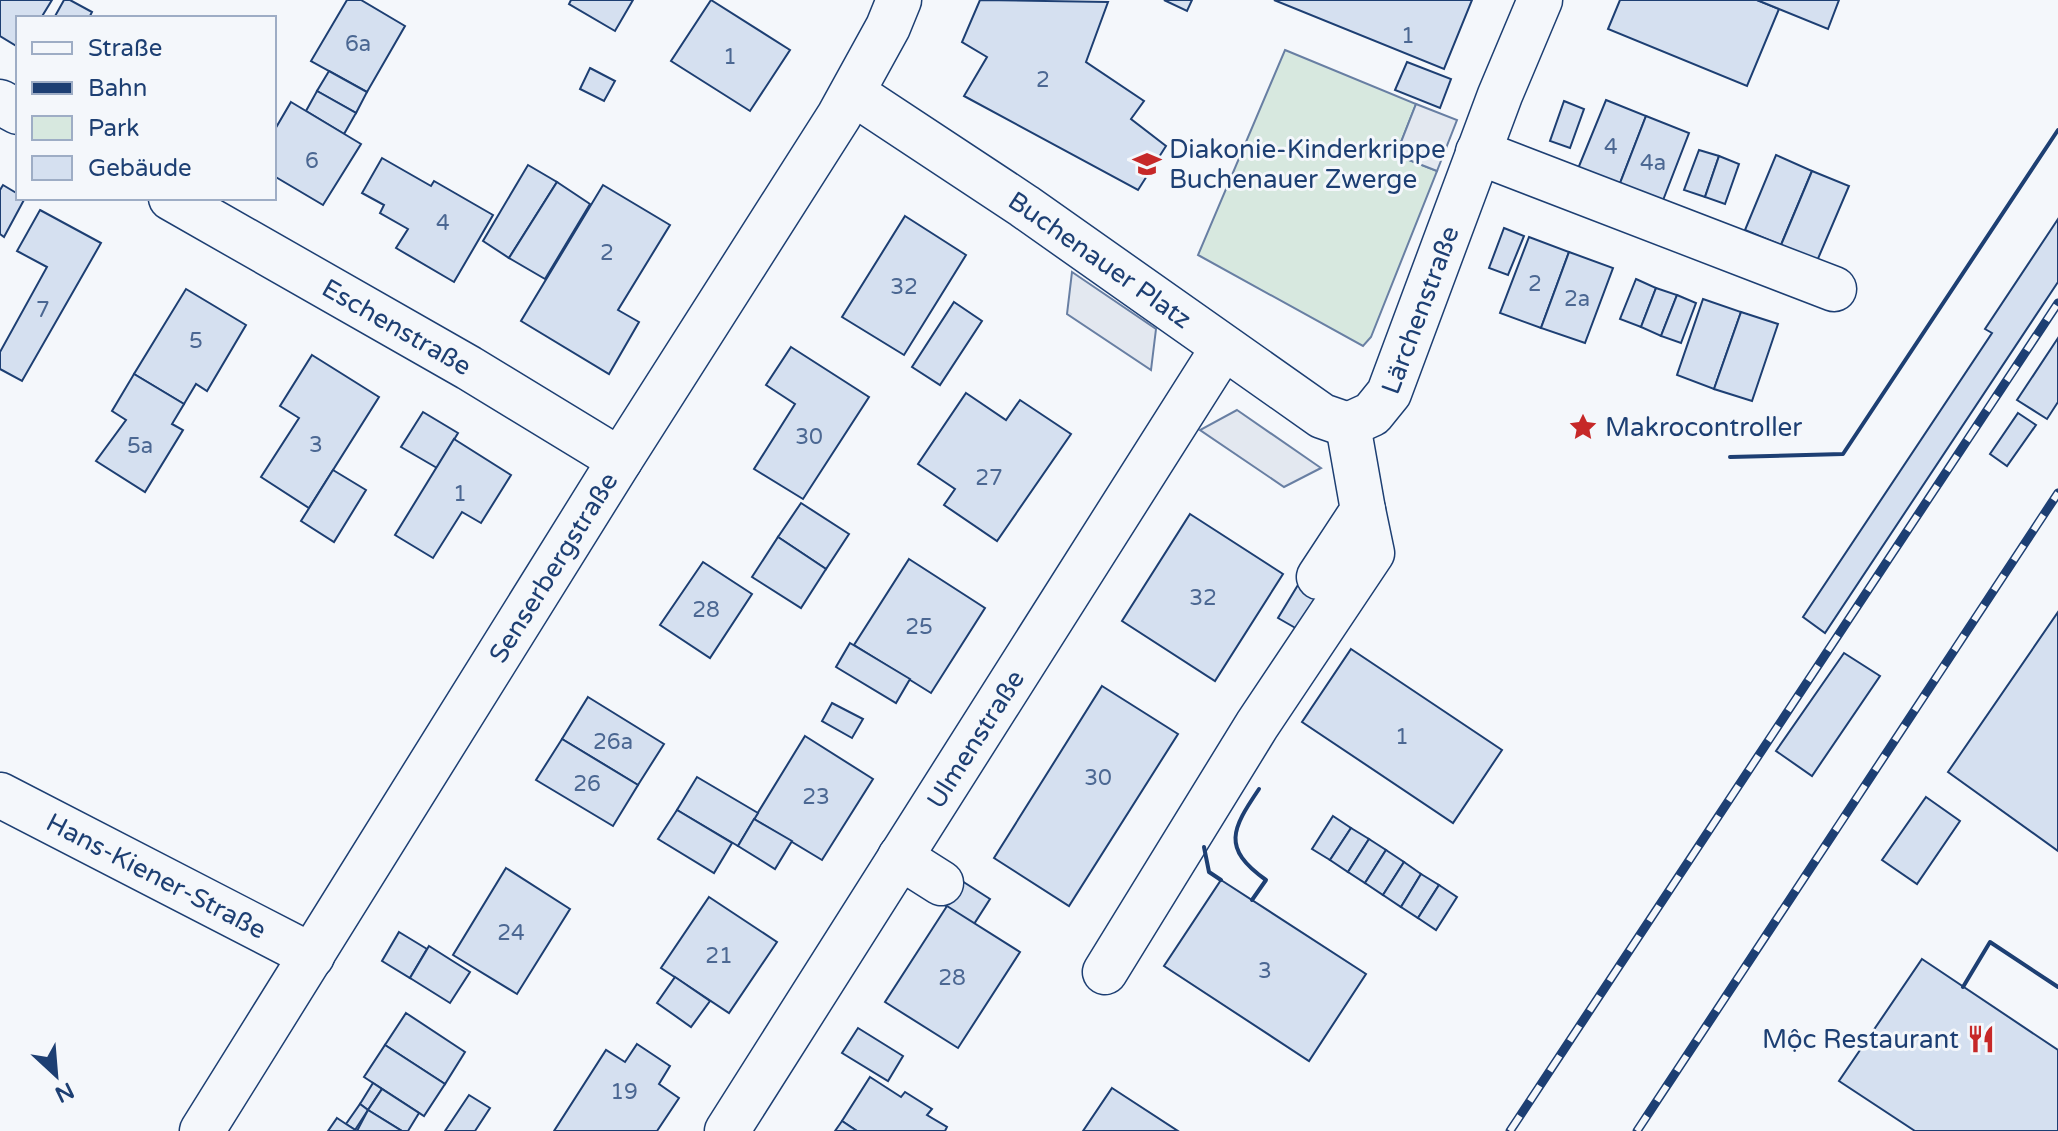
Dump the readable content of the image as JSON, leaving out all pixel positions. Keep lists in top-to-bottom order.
{
  "streets": {
    "street": [
      "Buchenauer Platz",
      "Lärchenstraße",
      "Eschenstraße",
      "Senserbergstraße",
      "Ulmenstraße",
      "Hans-Kiener-Straße"
    ]
  },
  "crossings": [
    ["Buchenauer Platz", "Lärchenstraße"],
    ["Buchenauer Platz", "Senserbergstraße"],
    ["Buchenauer Platz", "Ulmenstraße"],
    ["Eschenstraße", "Senserbergstraße"],
    ["Senserbergstraße", "Hans-Kiener-Straße"]
  ],
  "places": {
    "school or university": ["Diakonie-Kinderkrippe Buchenauer Zwerge"],
    "place": ["Makrocontroller"],
    "restaurant": ["Mộc Restaurant"]
  },
  "house_numbers": [
    "1",
    "6a",
    "1",
    "2",
    "4",
    "6",
    "4a",
    "4",
    "2",
    "2",
    "32",
    "2a",
    "7",
    "5",
    "30",
    "3",
    "5a",
    "27",
    "1",
    "32",
    "28",
    "25",
    "1",
    "26a",
    "30",
    "26",
    "23",
    "24",
    "21",
    "3",
    "28",
    "19"
  ],
  "legend": [
    "Straße",
    "Bahn",
    "Park",
    "Gebäude"
  ],
  "north": "bottom right"
}
